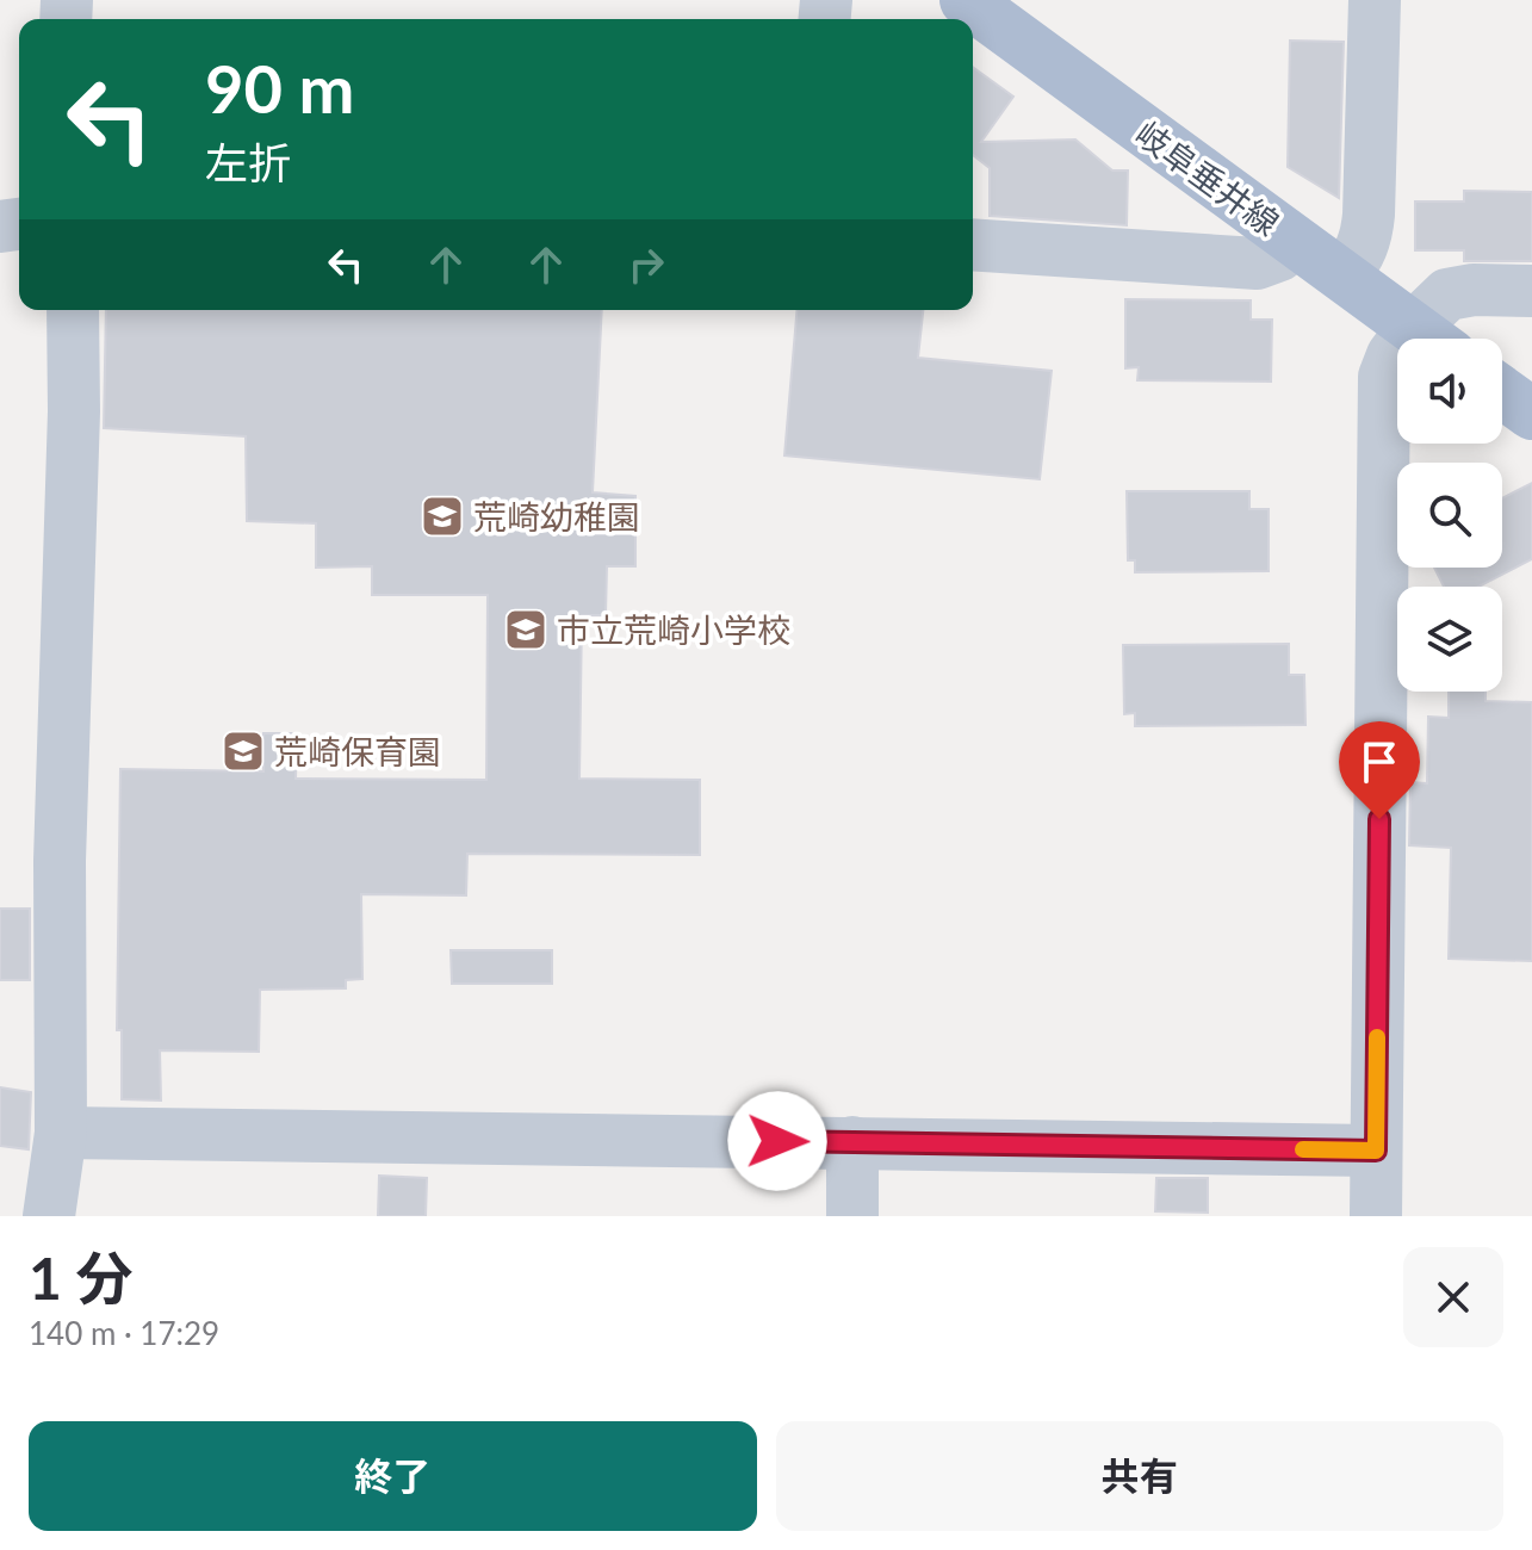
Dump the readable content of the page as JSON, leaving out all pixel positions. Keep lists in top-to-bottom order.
{
  "streets": {
    "main road": ["岐阜垂井線"]
  },
  "places": {
    "school or university": ["荒崎幼稚園", "市立荒崎小学校", "荒崎保育園"]
  },
  "page": {
    "turn": ["90 m", "左折"],
    "heading": ["1 分", "140 m · 17:29"],
    "buttons": ["終了", "共有"]
  }
}
